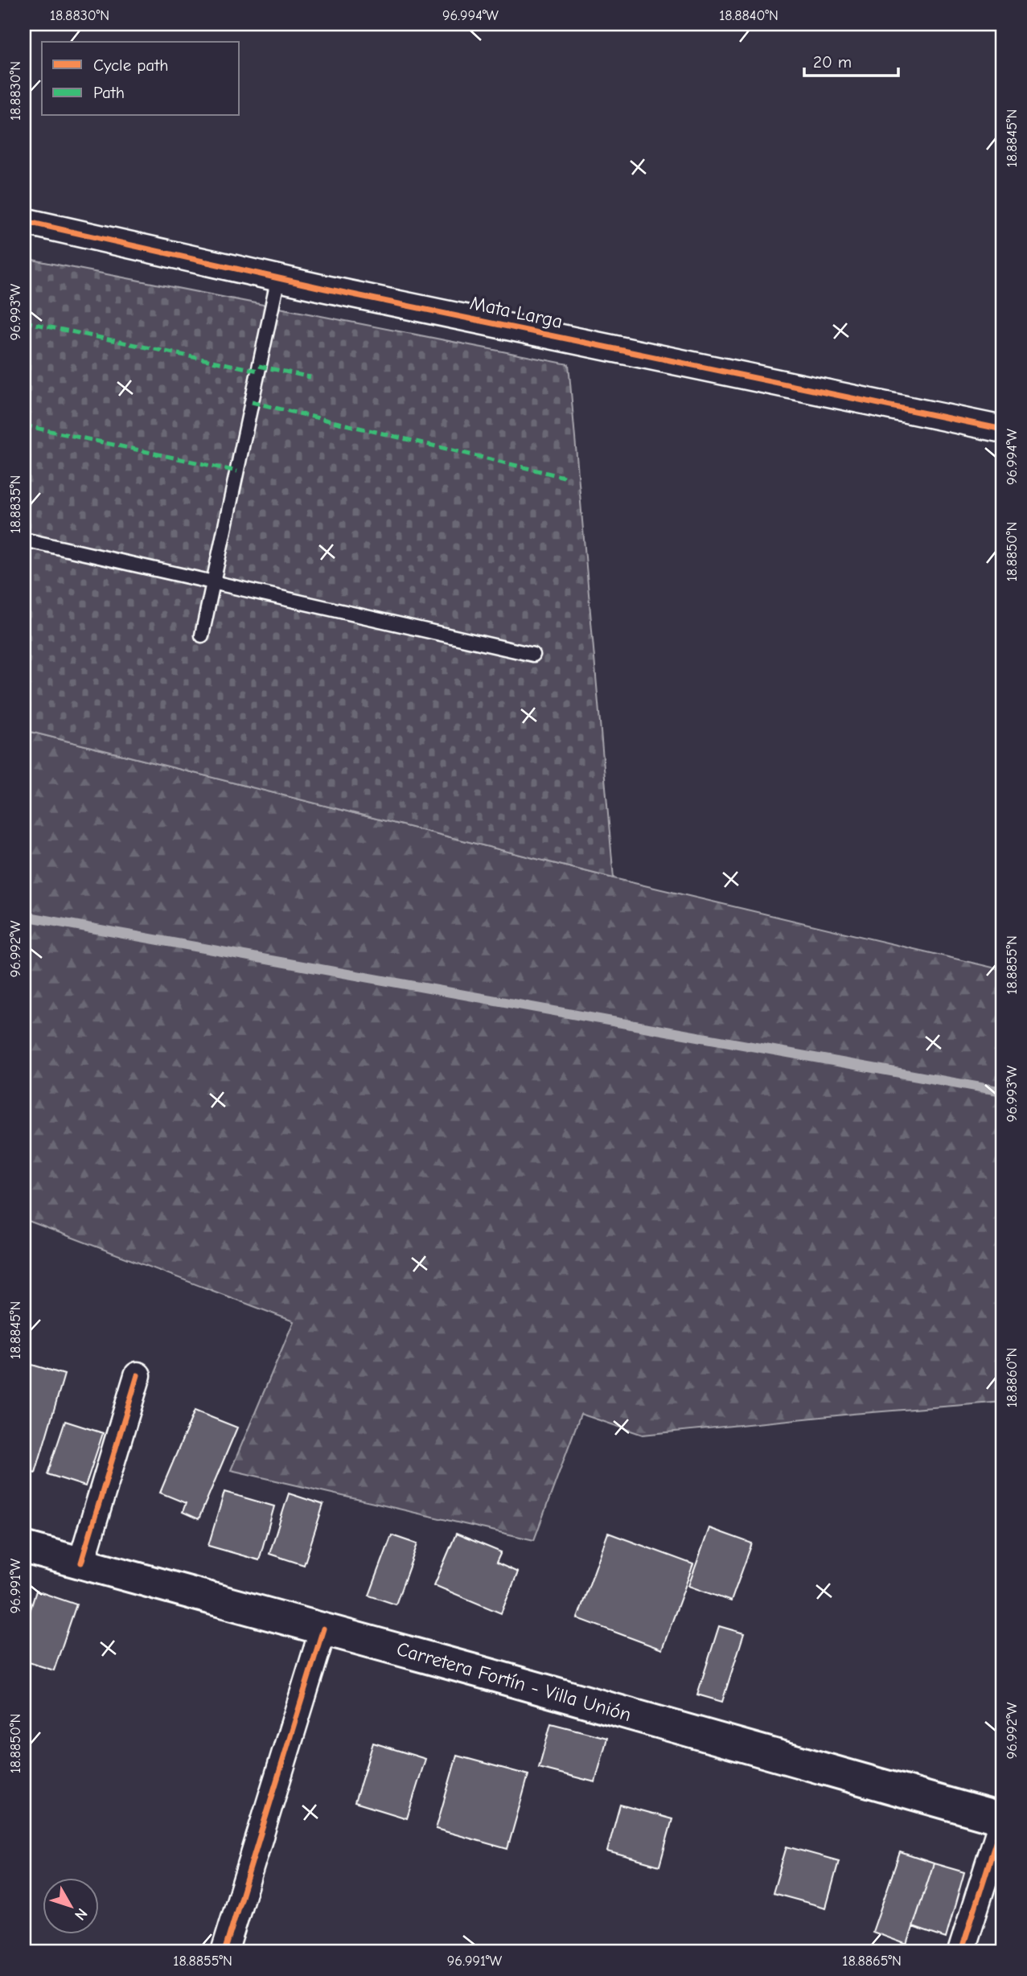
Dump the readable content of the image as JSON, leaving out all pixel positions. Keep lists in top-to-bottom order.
{
  "streets": {
    "main road": ["Carretera Fortín - Villa Unión"],
    "street": ["Mata Larga"]
  },
  "legend": ["Cycle path", "Path"],
  "scale_bar": "20 m",
  "north": "bottom right",
  "coordinates": [
    "18.8830°N",
    "96.994°W",
    "18.8840°N",
    "18.8845°N",
    "96.993°W",
    "18.8835°N",
    "18.8850°N",
    "96.992°W",
    "18.8855°N",
    "18.8860°N",
    "96.991°W",
    "18.8865°N"
  ]
}
